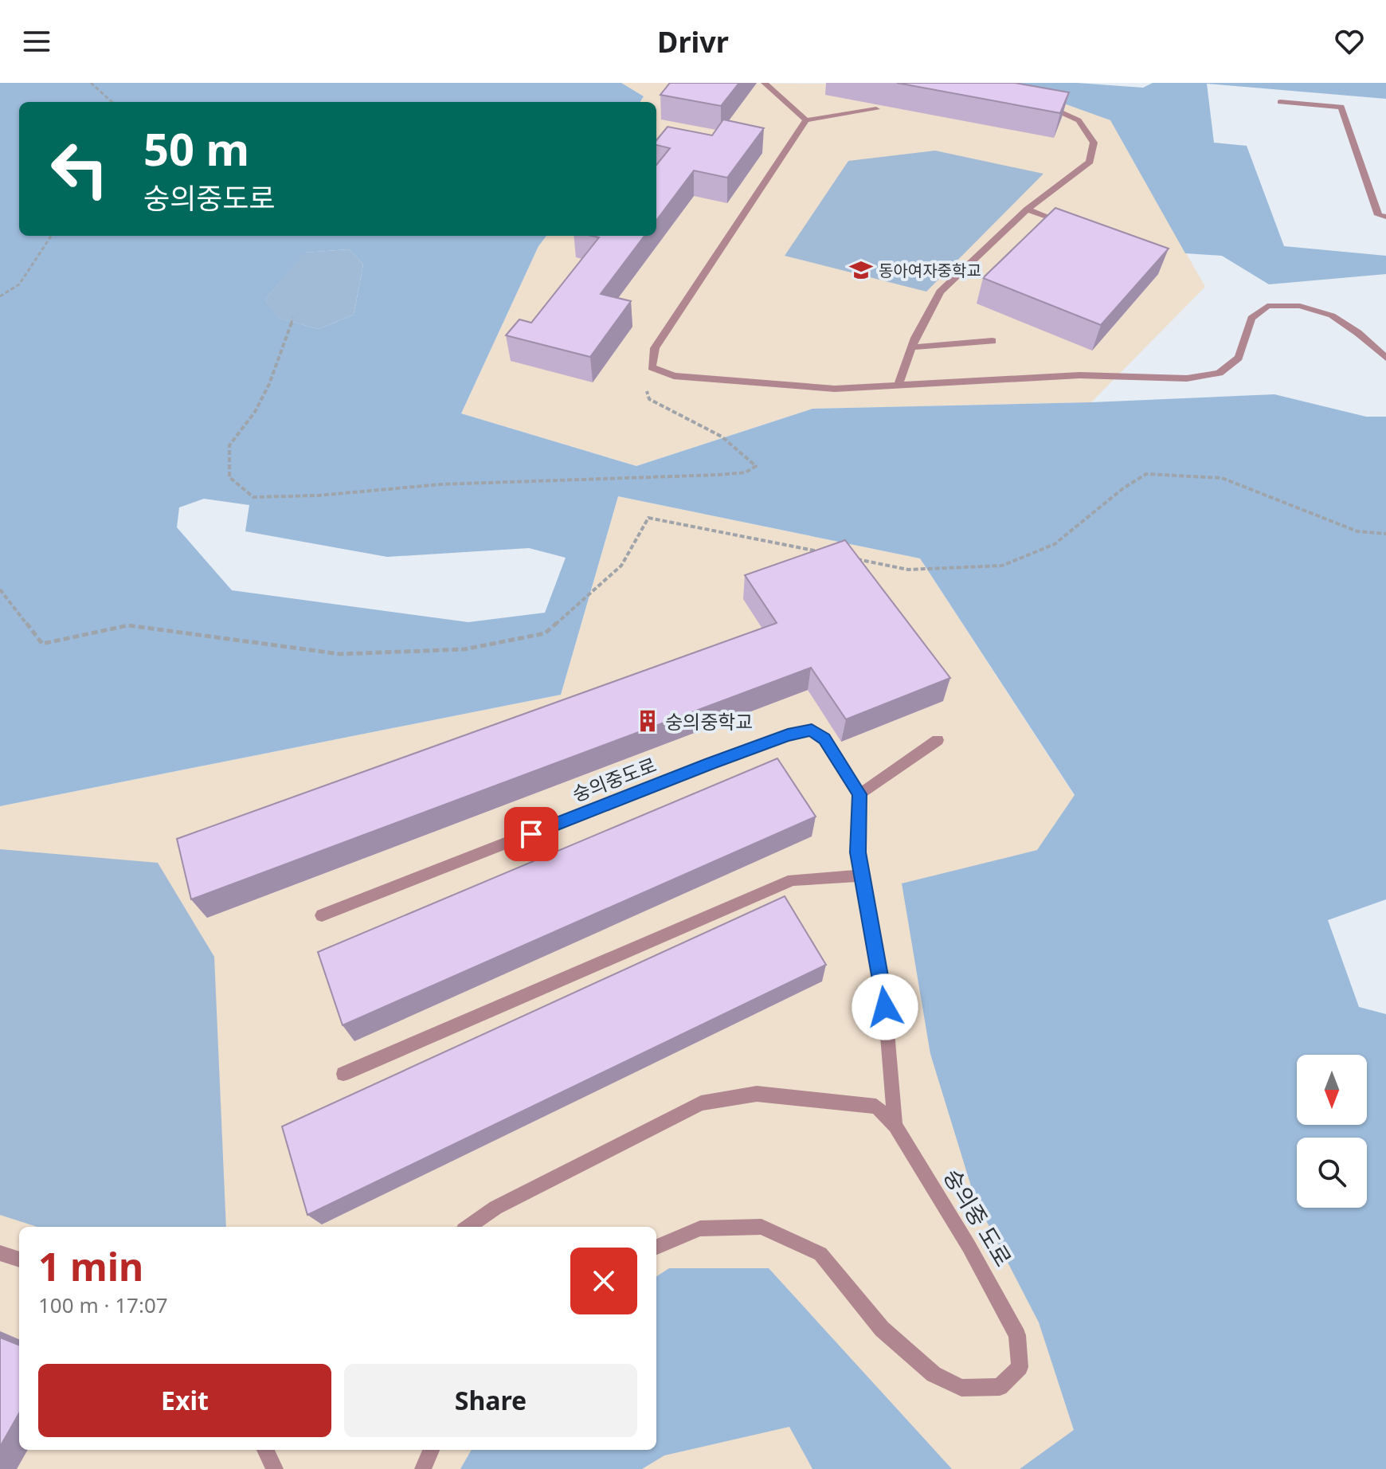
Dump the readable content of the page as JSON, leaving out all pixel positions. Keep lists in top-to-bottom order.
{
  "streets": {
    "lane": ["숭의중도로", "숭의중 도로"]
  },
  "places": {
    "school or university": ["동아여자중학교"],
    "building": ["숭의중학교"]
  },
  "north": "bottom",
  "page": {
    "header": "Drivr",
    "turn": ["50 m", "숭의중도로"],
    "heading": ["1 min", "100 m · 17:07"],
    "buttons": ["Exit", "Share"]
  }
}
